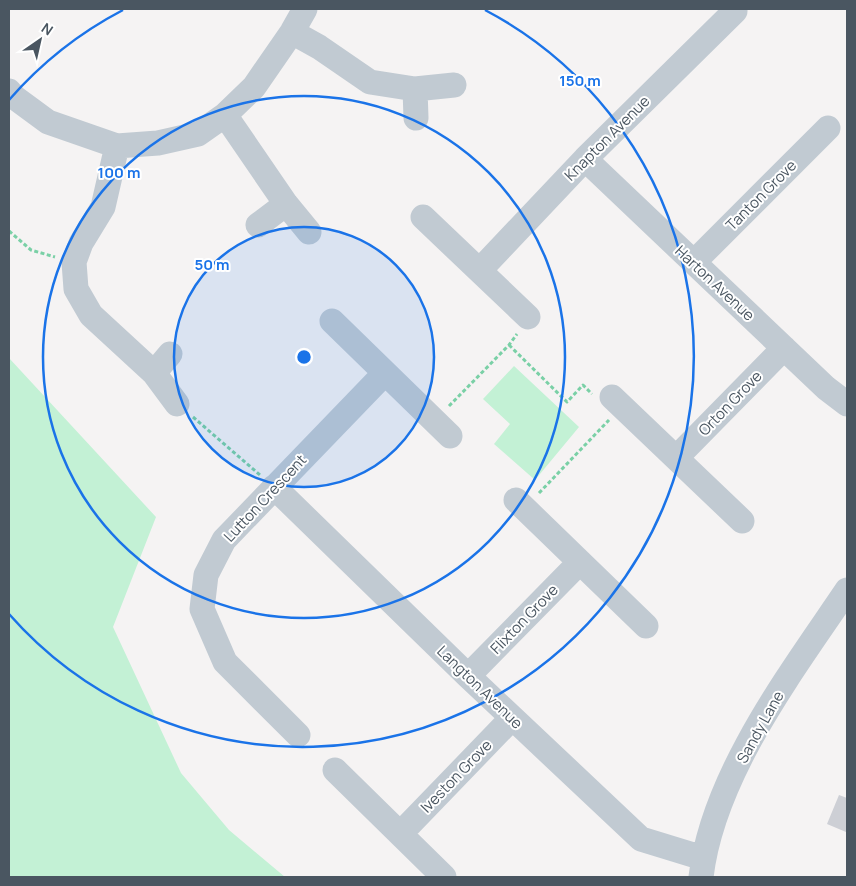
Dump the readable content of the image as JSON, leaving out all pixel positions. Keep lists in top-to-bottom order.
{
  "streets": {
    "street": [
      "Knapton Avenue",
      "Tanton Grove",
      "Harton Avenue",
      "Orton Grove",
      "Lutton Crescent",
      "Flixton Grove",
      "Langton Avenue",
      "Sandy Lane",
      "Iveston Grove"
    ]
  },
  "crossings": [
    ["Knapton Avenue", "Harton Avenue"],
    ["Tanton Grove", "Harton Avenue"],
    ["Harton Avenue", "Orton Grove"],
    ["Lutton Crescent", "Langton Avenue"],
    ["Flixton Grove", "Langton Avenue"],
    ["Langton Avenue", "Sandy Lane"],
    ["Langton Avenue", "Iveston Grove"]
  ],
  "north": "top right",
  "rings": ["150 m", "100 m", "50 m"]
}
